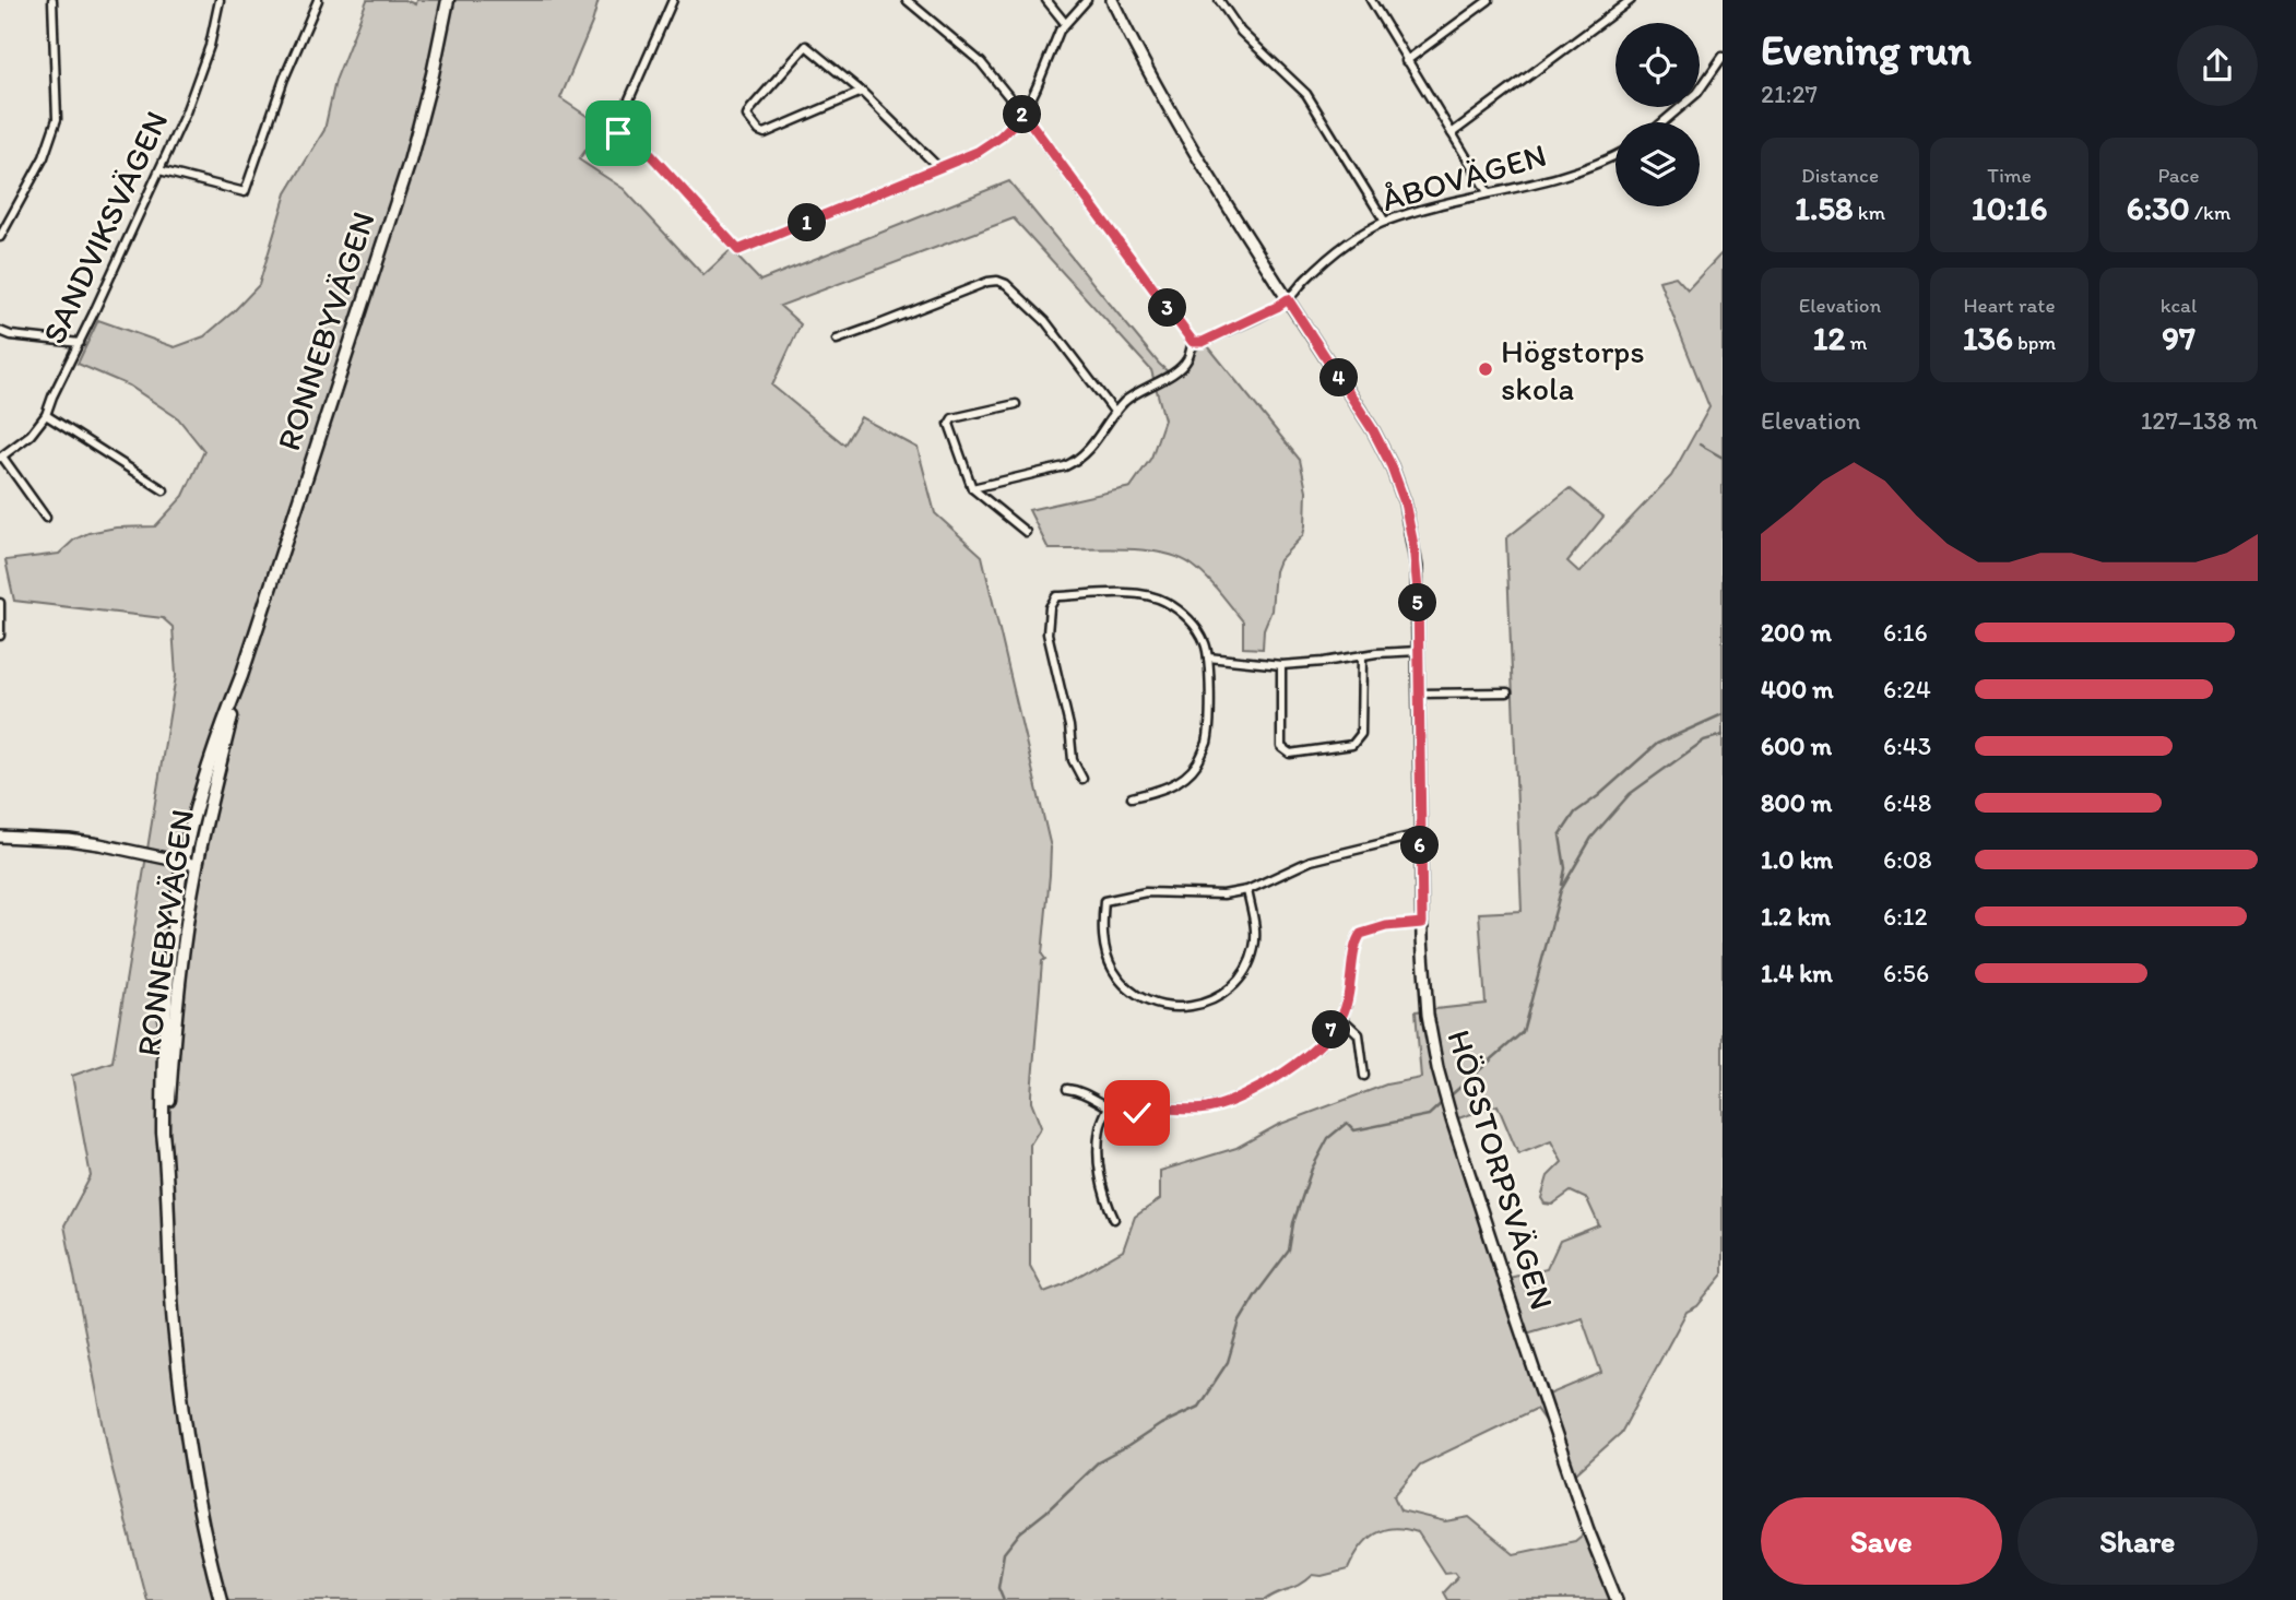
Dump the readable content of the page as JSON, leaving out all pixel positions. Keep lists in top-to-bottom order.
{
  "streets": {
    "main road": ["RONNEBYVÄGEN"],
    "street": ["ÅBOVÄGEN", "SANDVIKSVÄGEN", "HÖGSTORPSVÄGEN"]
  },
  "crossings": [
    ["ÅBOVÄGEN", "HÖGSTORPSVÄGEN"]
  ],
  "places": ["Högstorps skola"],
  "page": {
    "heading": ["Evening run", "21:27"],
    "pins": [
      "2",
      "1",
      "3",
      "4",
      "5",
      "6",
      "7"
    ],
    "stats": [
      ["Distance", "1.58 km"],
      ["Time", "10:16"],
      ["Pace", "6:30 /km"],
      ["Elevation", "12 m"],
      ["Heart rate", "136 bpm"],
      ["kcal", "97"]
    ],
    "chart": ["Elevation", "127–138 m"],
    "list": [
      {
        "name": "200 m",
        "note": "6:16"
      },
      {
        "name": "400 m",
        "note": "6:24"
      },
      {
        "name": "600 m",
        "note": "6:43"
      },
      {
        "name": "800 m",
        "note": "6:48"
      },
      {
        "name": "1.0 km",
        "note": "6:08"
      },
      {
        "name": "1.2 km",
        "note": "6:12"
      },
      {
        "name": "1.4 km",
        "note": "6:56"
      }
    ],
    "buttons": ["Save", "Share"]
  }
}
